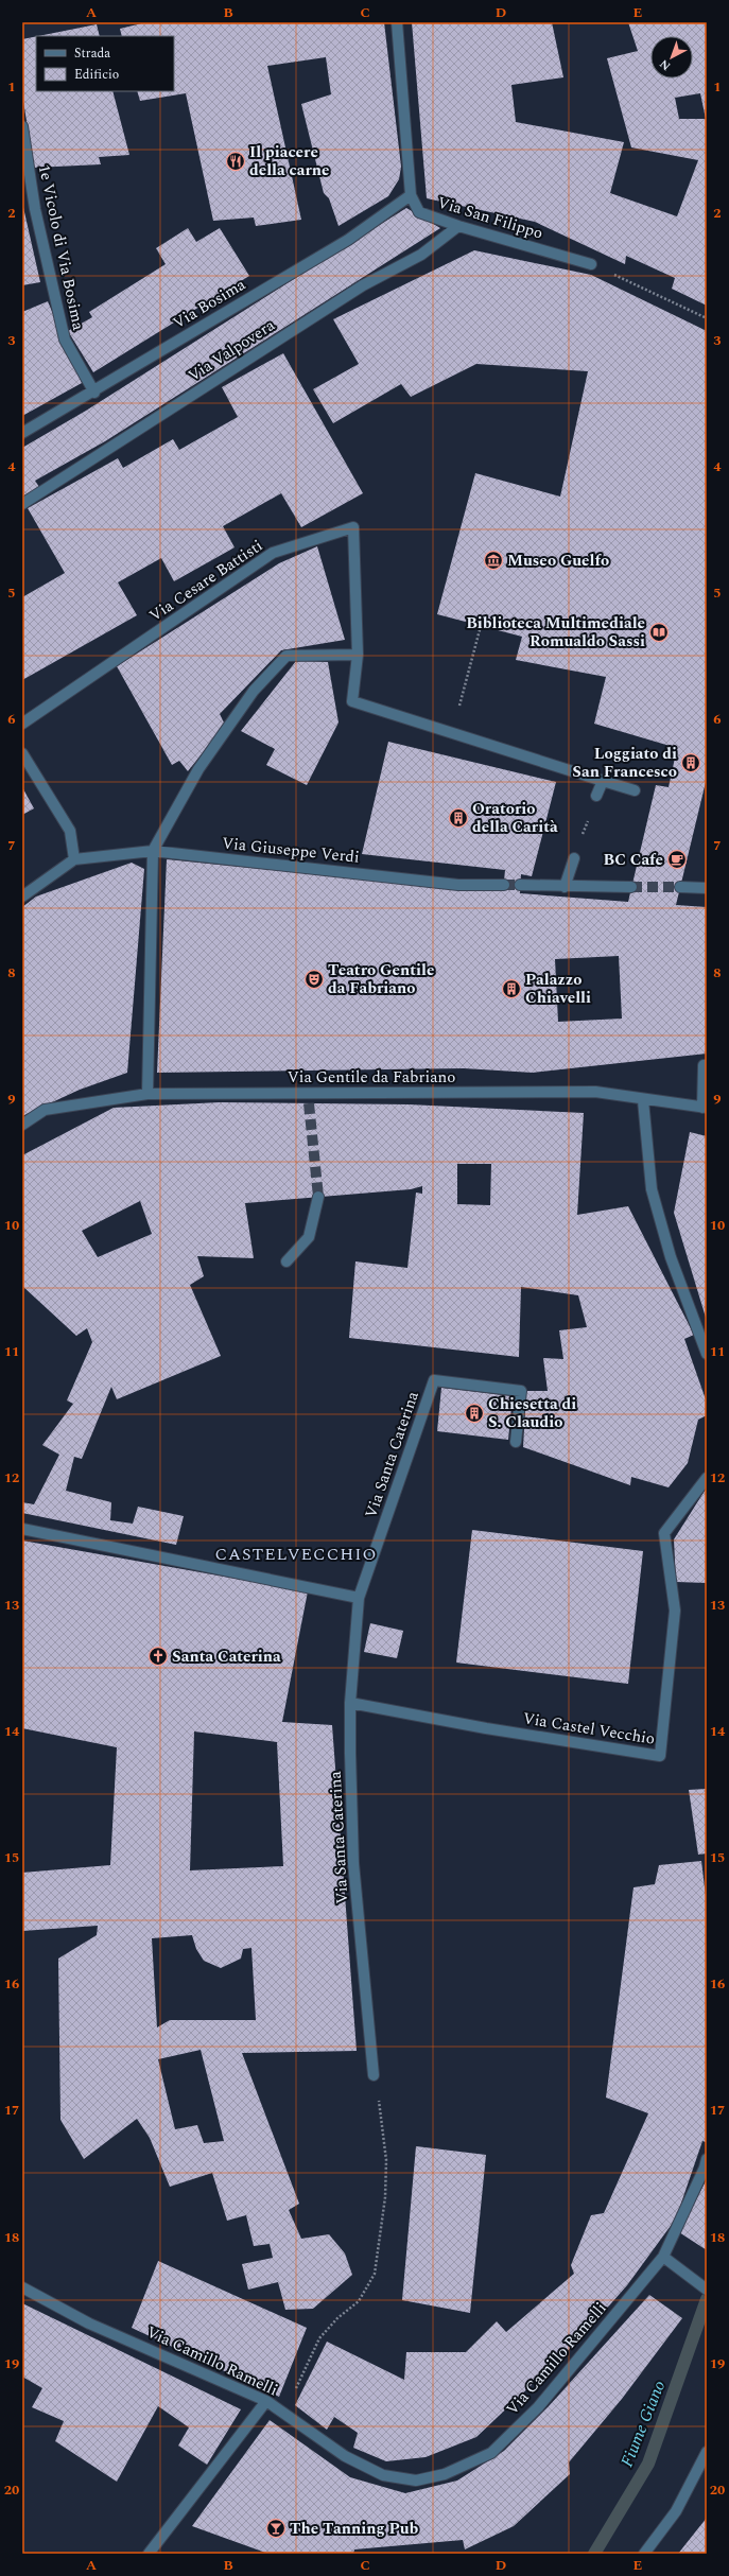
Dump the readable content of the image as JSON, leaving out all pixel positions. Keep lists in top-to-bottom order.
{
  "streets": {
    "street": [
      "Via San Filippo",
      "1e Vicolo di Via Bosima",
      "Via Bosima",
      "Via Valpovera",
      "Via Cesare Battisti",
      "Via Giuseppe Verdi",
      "Via Gentile da Fabriano",
      "Via Santa Caterina",
      "Via Castel Vecchio",
      "Via Camillo Ramelli"
    ]
  },
  "crossings": [
    ["Via San Filippo", "Via Bosima"],
    ["Via San Filippo", "Via Valpovera"],
    ["1e Vicolo di Via Bosima", "Via Bosima"],
    ["Via Santa Caterina", "Via Castel Vecchio"]
  ],
  "districts": ["CASTELVECCHIO"],
  "water": ["Fiume Giano"],
  "places": {
    "restaurant": ["Il piacere della carne"],
    "museum": ["Museo Guelfo"],
    "library": ["Biblioteca Multimediale Romualdo Sassi"],
    "building": [
      "Loggiato di San Francesco",
      "Oratorio della Carità",
      "Palazzo Chiavelli",
      "Chiesetta di S. Claudio"
    ],
    "cafe": ["BC Cafe"],
    "theatre": ["Teatro Gentile da Fabriano"],
    "church": ["Santa Caterina"],
    "bar": ["The Tanning Pub"]
  },
  "legend": ["Strada", "Edificio"],
  "north": "bottom left",
  "grid": {
    "columns": [
      "A",
      "B",
      "C",
      "D",
      "E"
    ],
    "rows": [
      "1",
      "2",
      "3",
      "4",
      "5",
      "6",
      "7",
      "8",
      "9",
      "10",
      "11",
      "12",
      "13",
      "14",
      "15",
      "16",
      "17",
      "18",
      "19",
      "20"
    ]
  }
}
